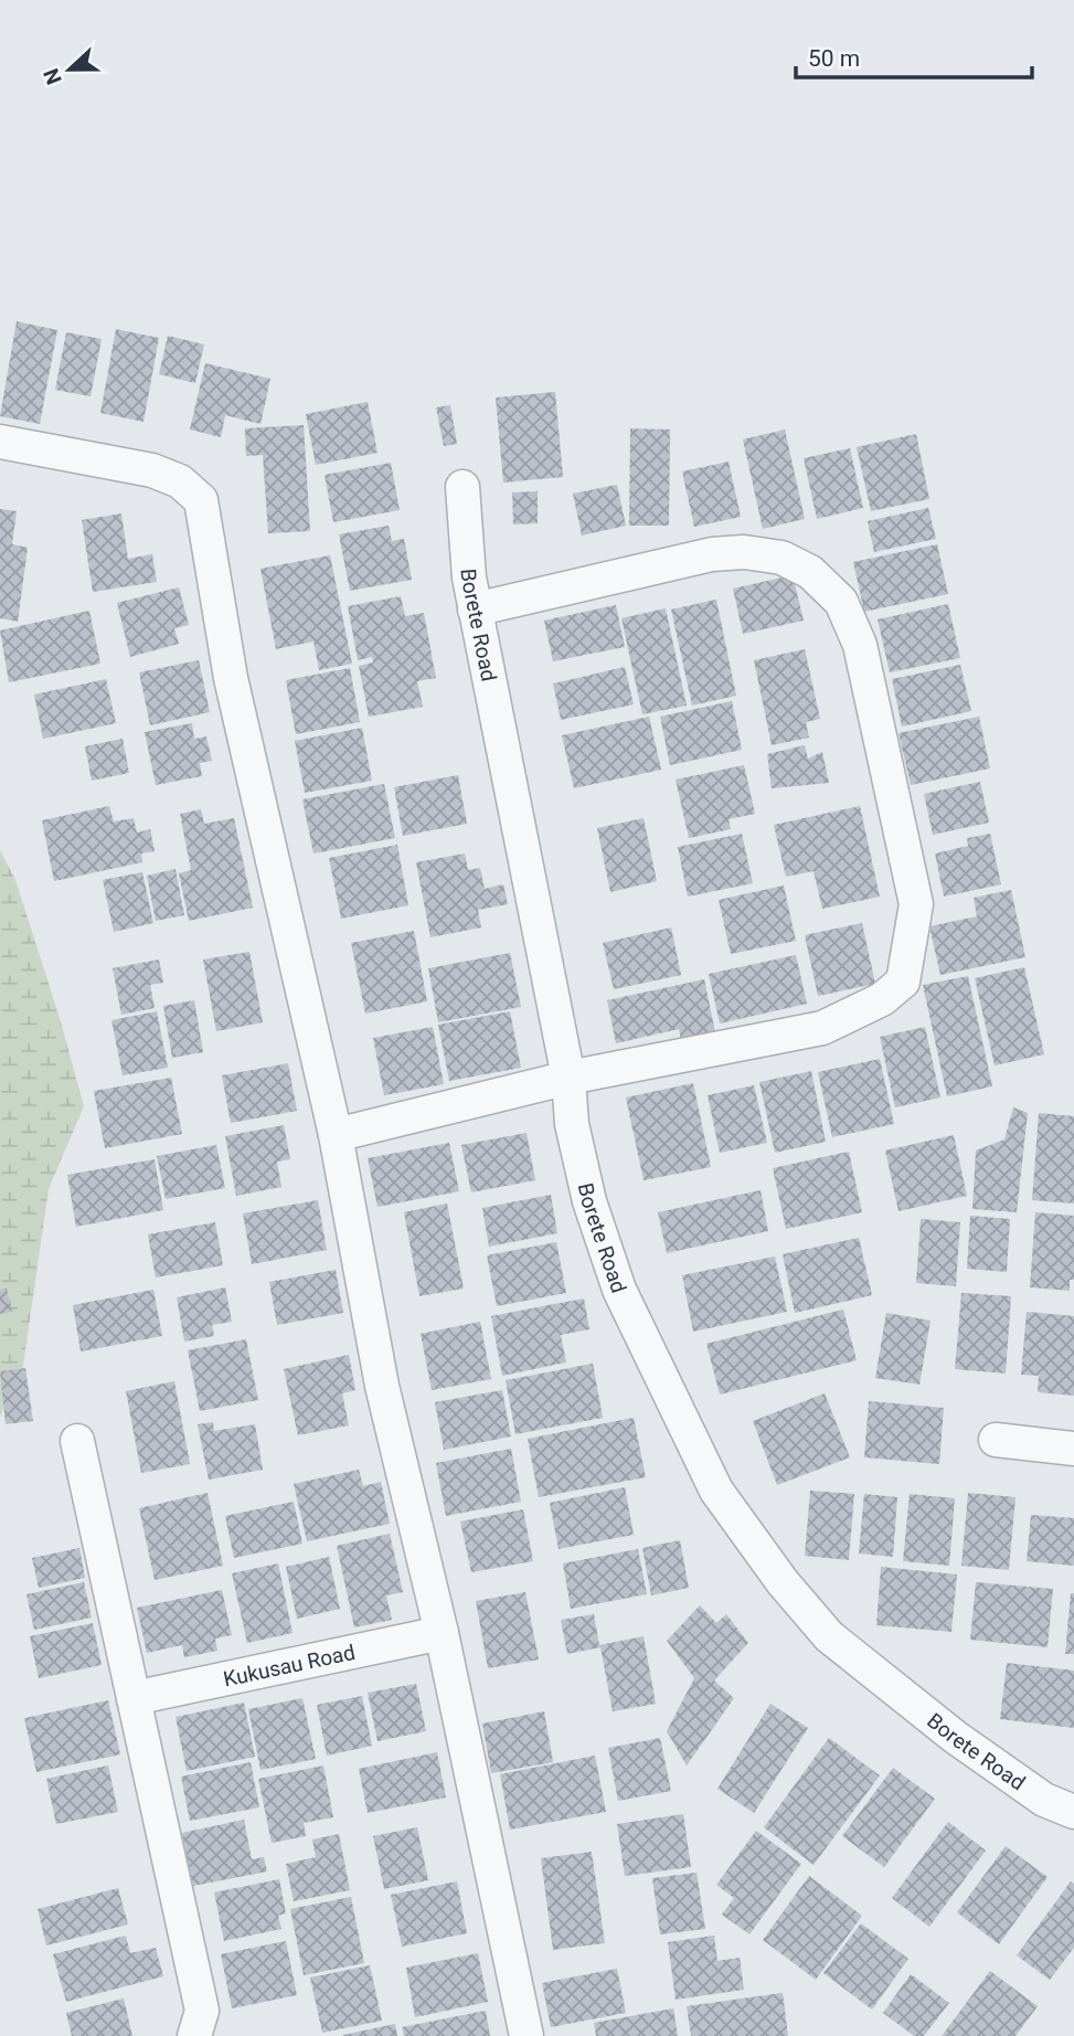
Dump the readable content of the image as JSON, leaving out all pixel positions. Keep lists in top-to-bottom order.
{
  "streets": {
    "street": ["Borete Road", "Kukusau Road"]
  },
  "scale_bar": "50 m",
  "north": "left"
}
